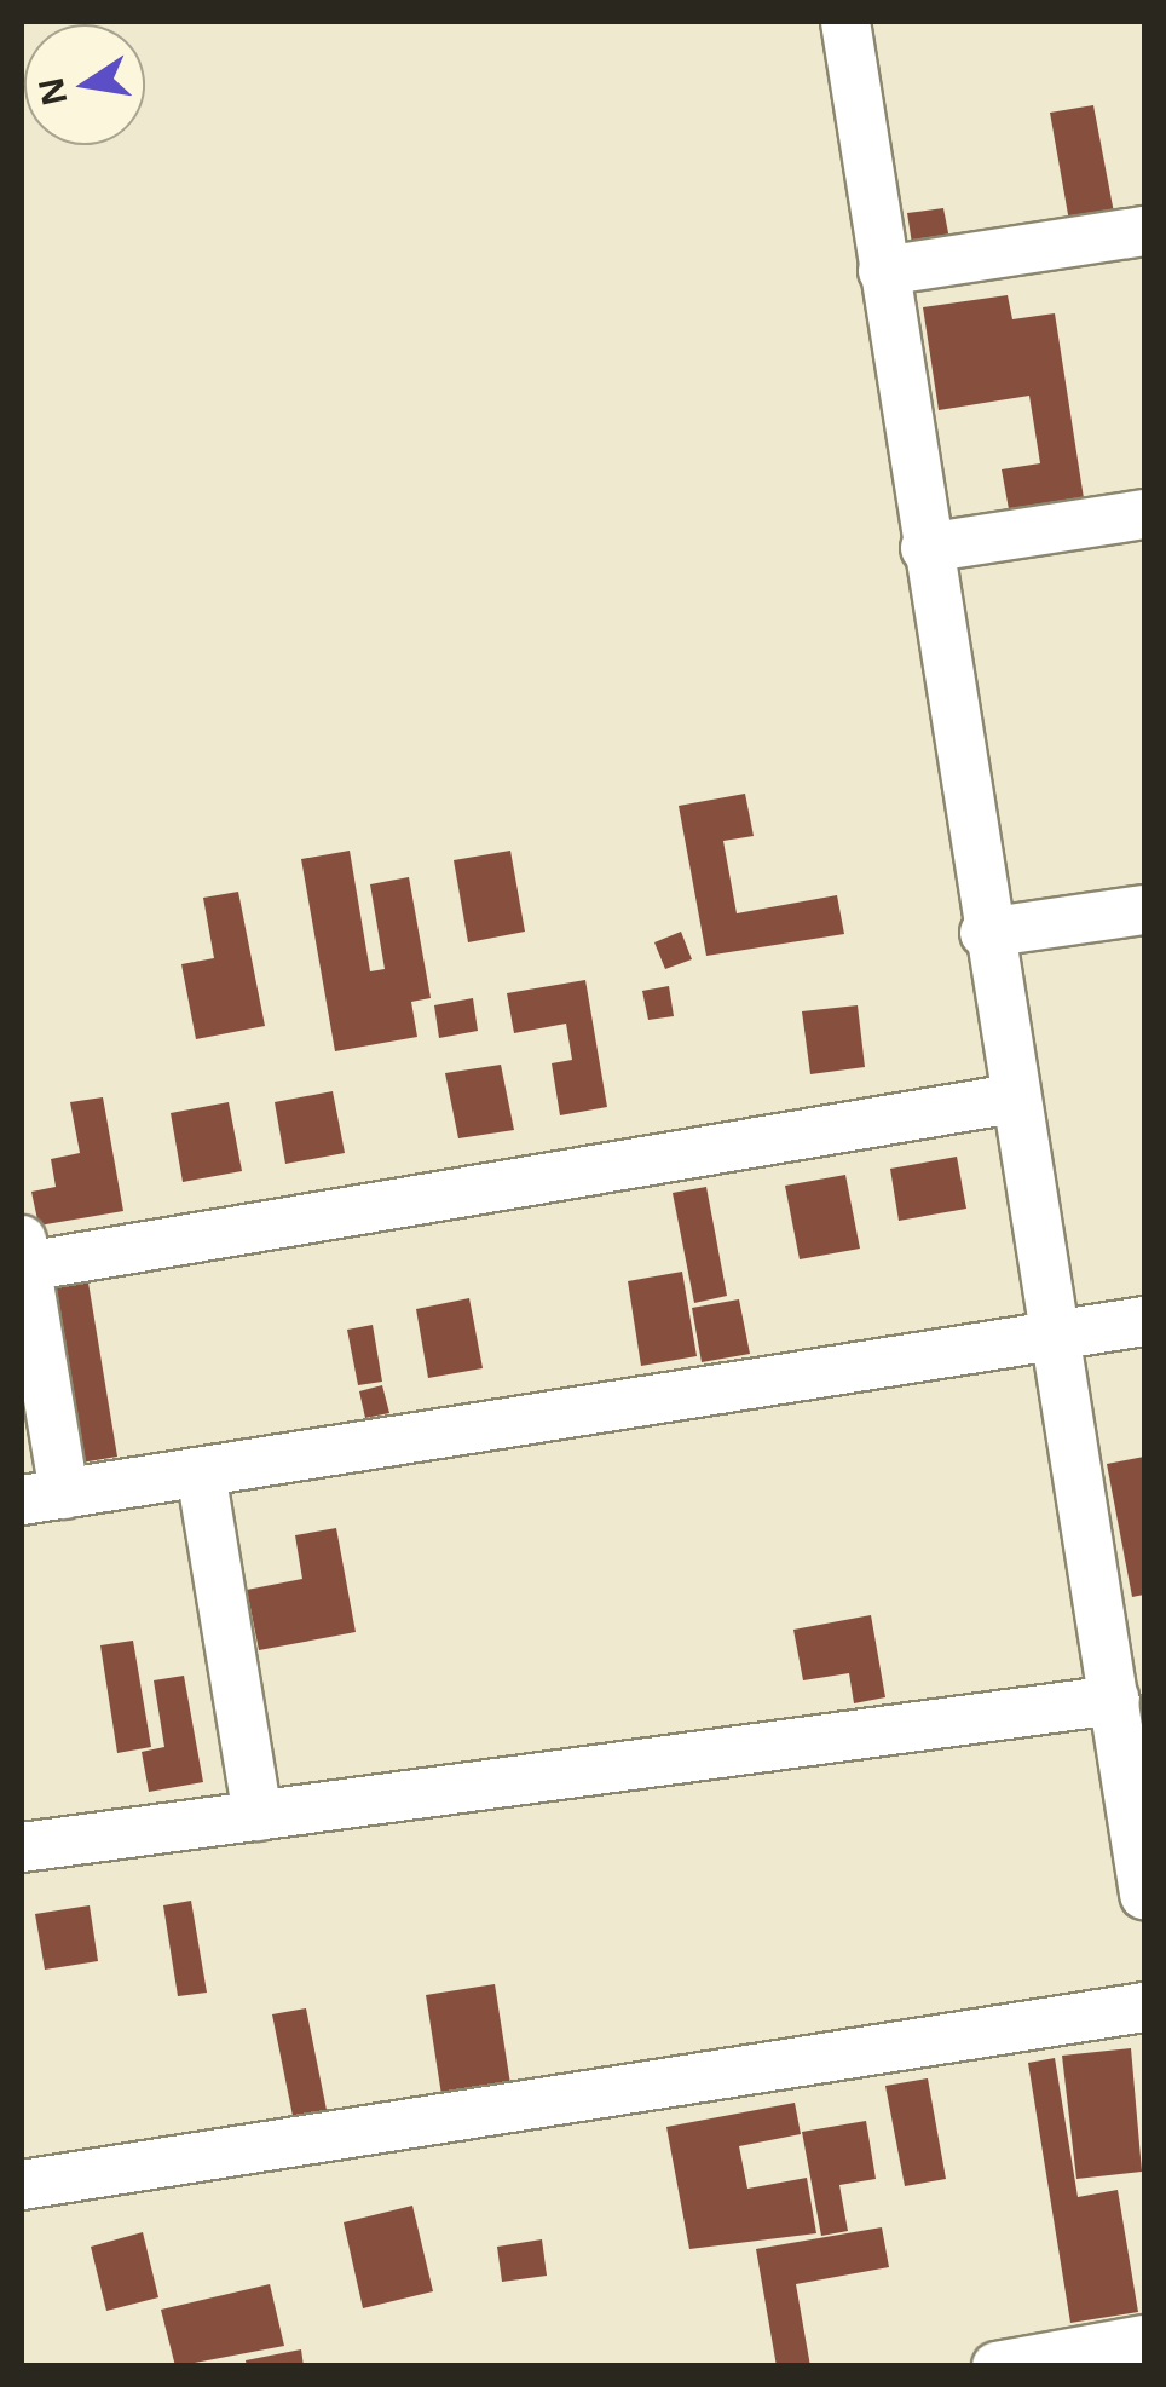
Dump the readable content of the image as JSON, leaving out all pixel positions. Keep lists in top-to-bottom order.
{
  "north": "left"
}
